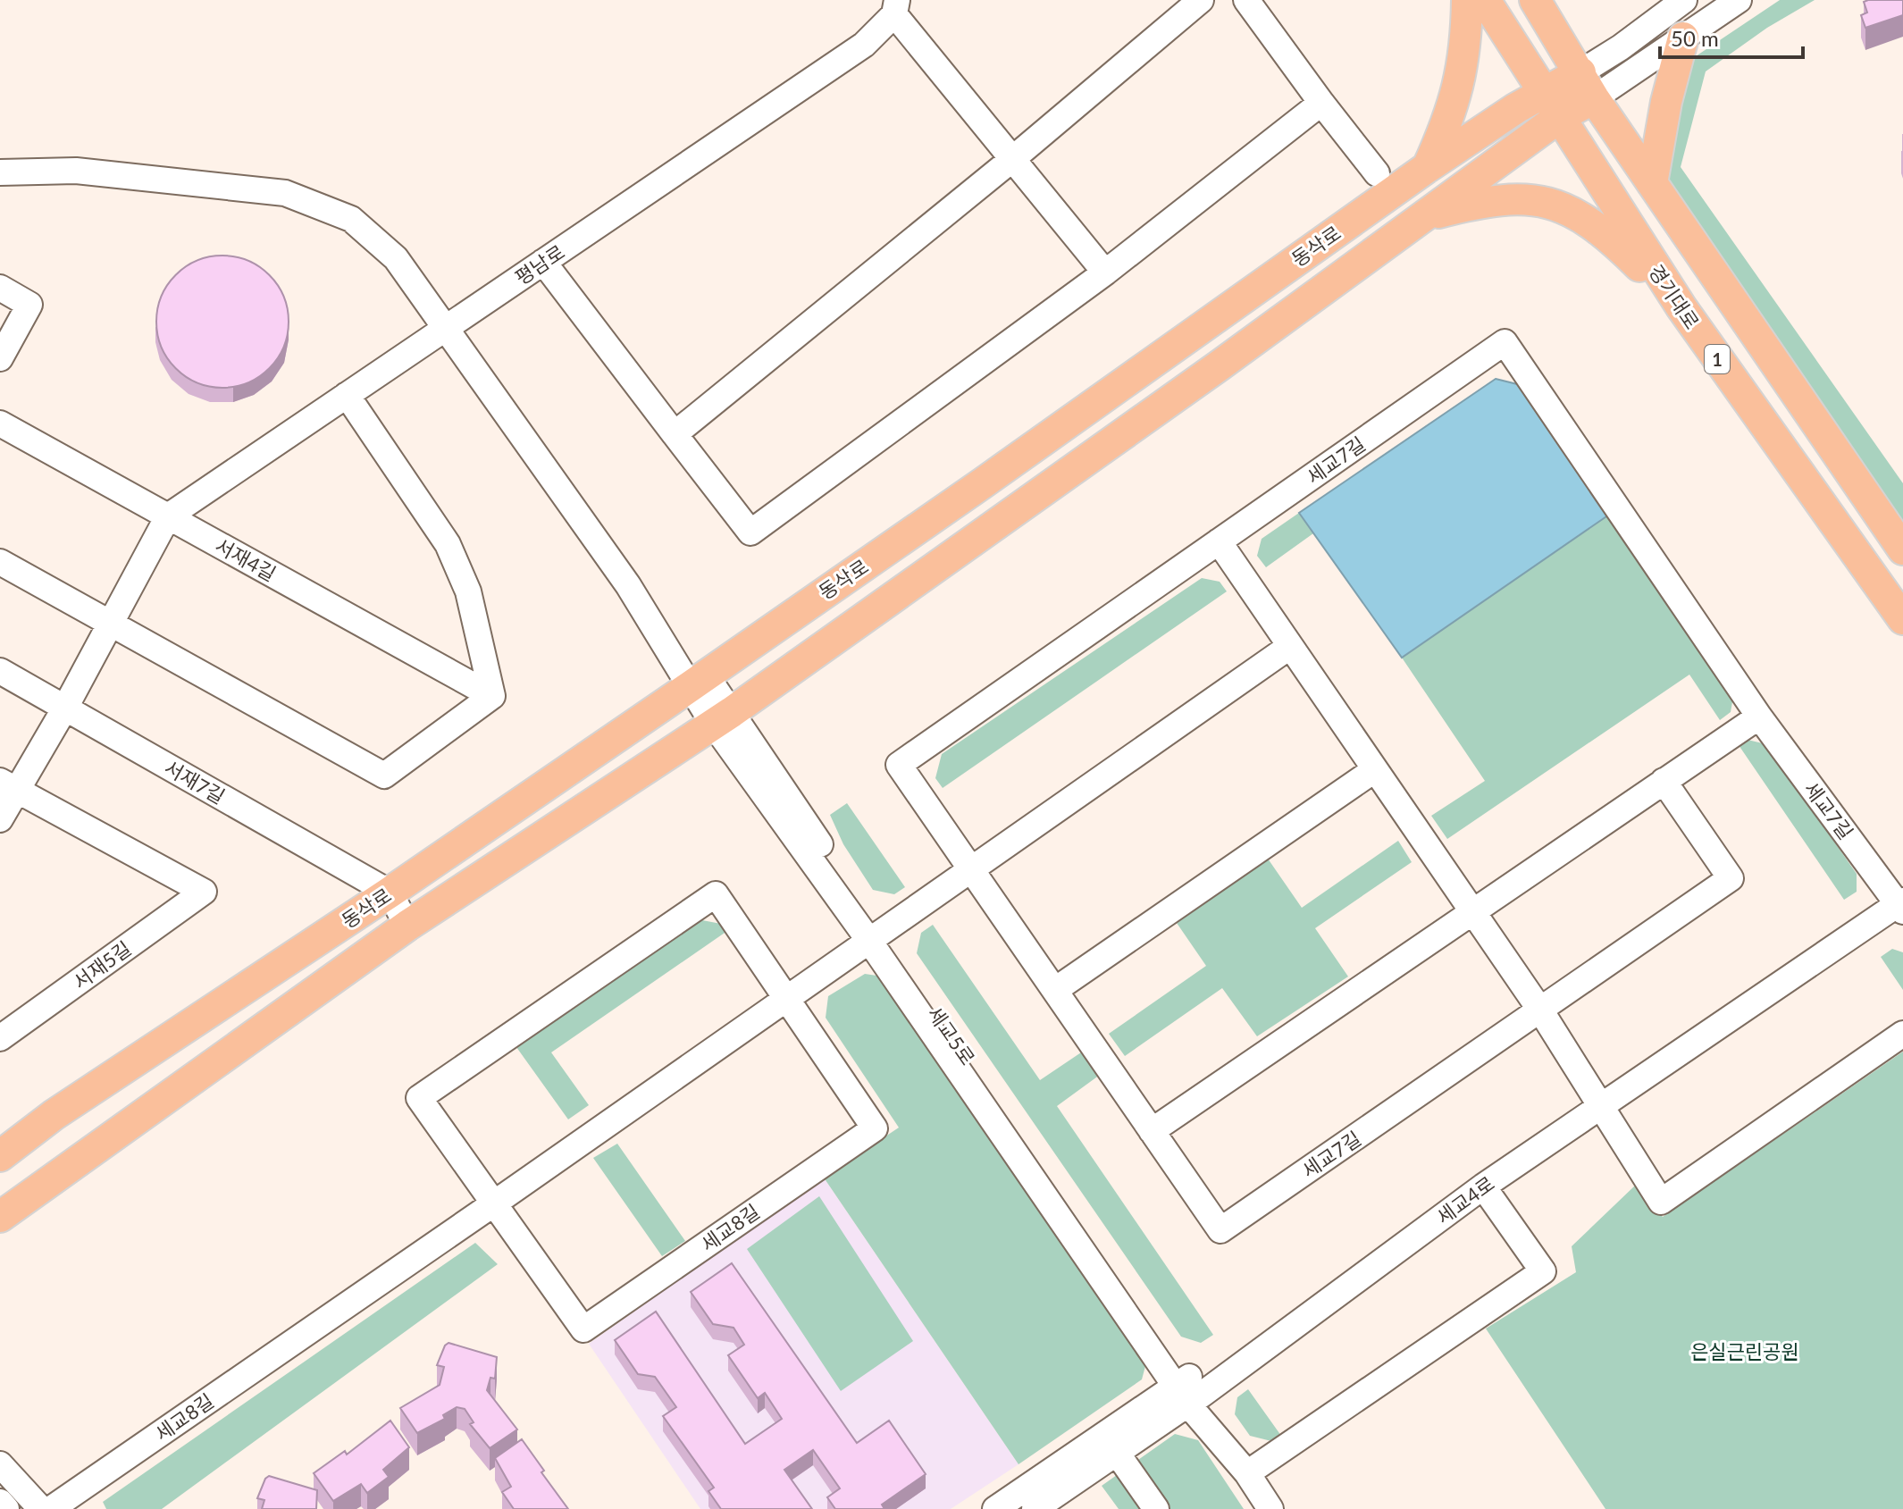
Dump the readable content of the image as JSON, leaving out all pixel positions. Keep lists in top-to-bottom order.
{
  "streets": {
    "main road": ["동삭로", "경기대로", "1"],
    "street": [
      "평남로",
      "세교7길",
      "서재4길",
      "서재7길",
      "서재5길",
      "세교5로",
      "세교4로",
      "세교8길"
    ]
  },
  "crossings": [
    ["동삭로", "경기대로"],
    ["동삭로", "1"],
    ["동삭로", "서재7길"],
    ["동삭로", "세교5로"],
    ["평남로", "서재4길"],
    ["평남로", "세교5로"],
    ["세교7길", "세교4로"],
    ["세교5로", "세교4로"],
    ["세교5로", "세교8길"]
  ],
  "parks": ["은실근린공원"],
  "scale_bar": "50 m"
}
